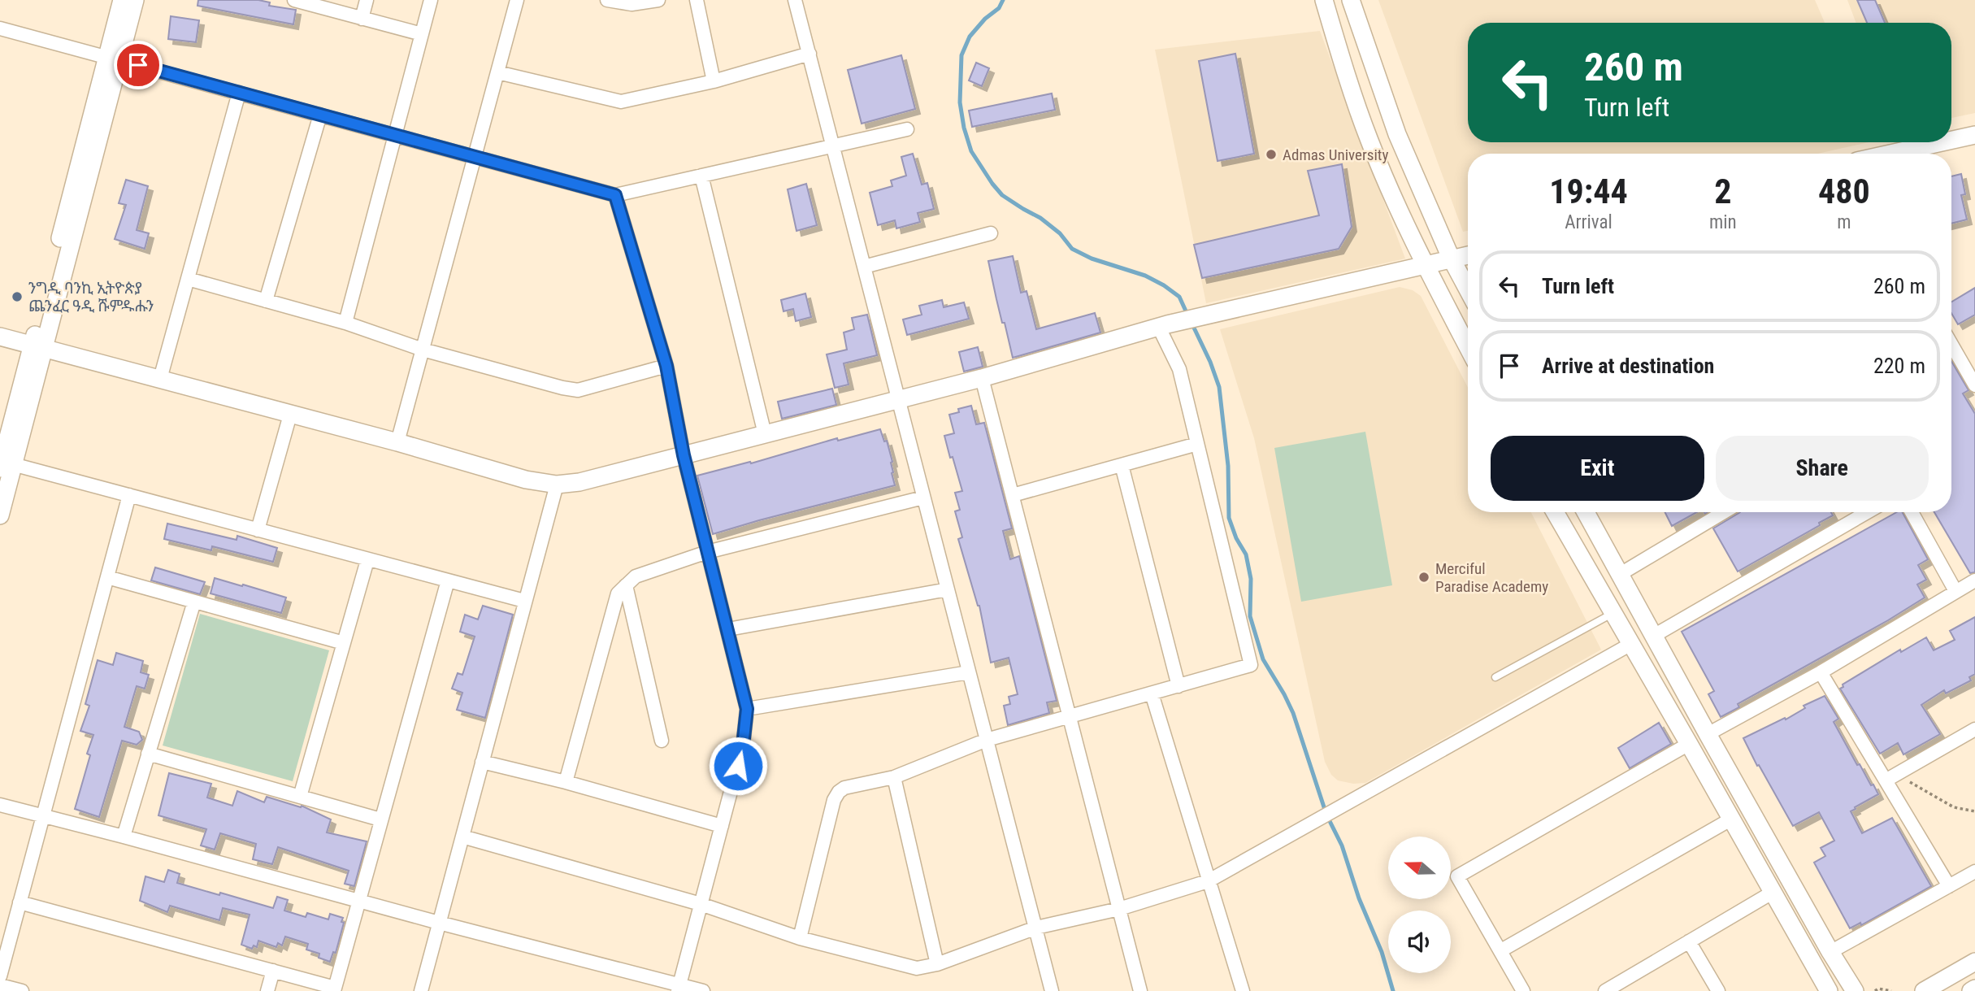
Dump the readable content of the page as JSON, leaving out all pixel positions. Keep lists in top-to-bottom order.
{
  "places": ["Admas University", "ንግዲ ባንኪ ኢትዮጵያ ጨንፈር ዓዲ ሹምዱሑን", "Merciful Paradise Academy"],
  "north": "left",
  "page": {
    "turn": ["260 m", "Turn left"],
    "eta": [
      "19:44",
      "Arrival",
      "2",
      "min",
      "480",
      "m"
    ],
    "list": [
      {
        "name": "Turn left",
        "value": "260 m"
      },
      {
        "name": "Arrive at destination",
        "value": "220 m"
      }
    ],
    "buttons": ["Exit", "Share"]
  }
}
